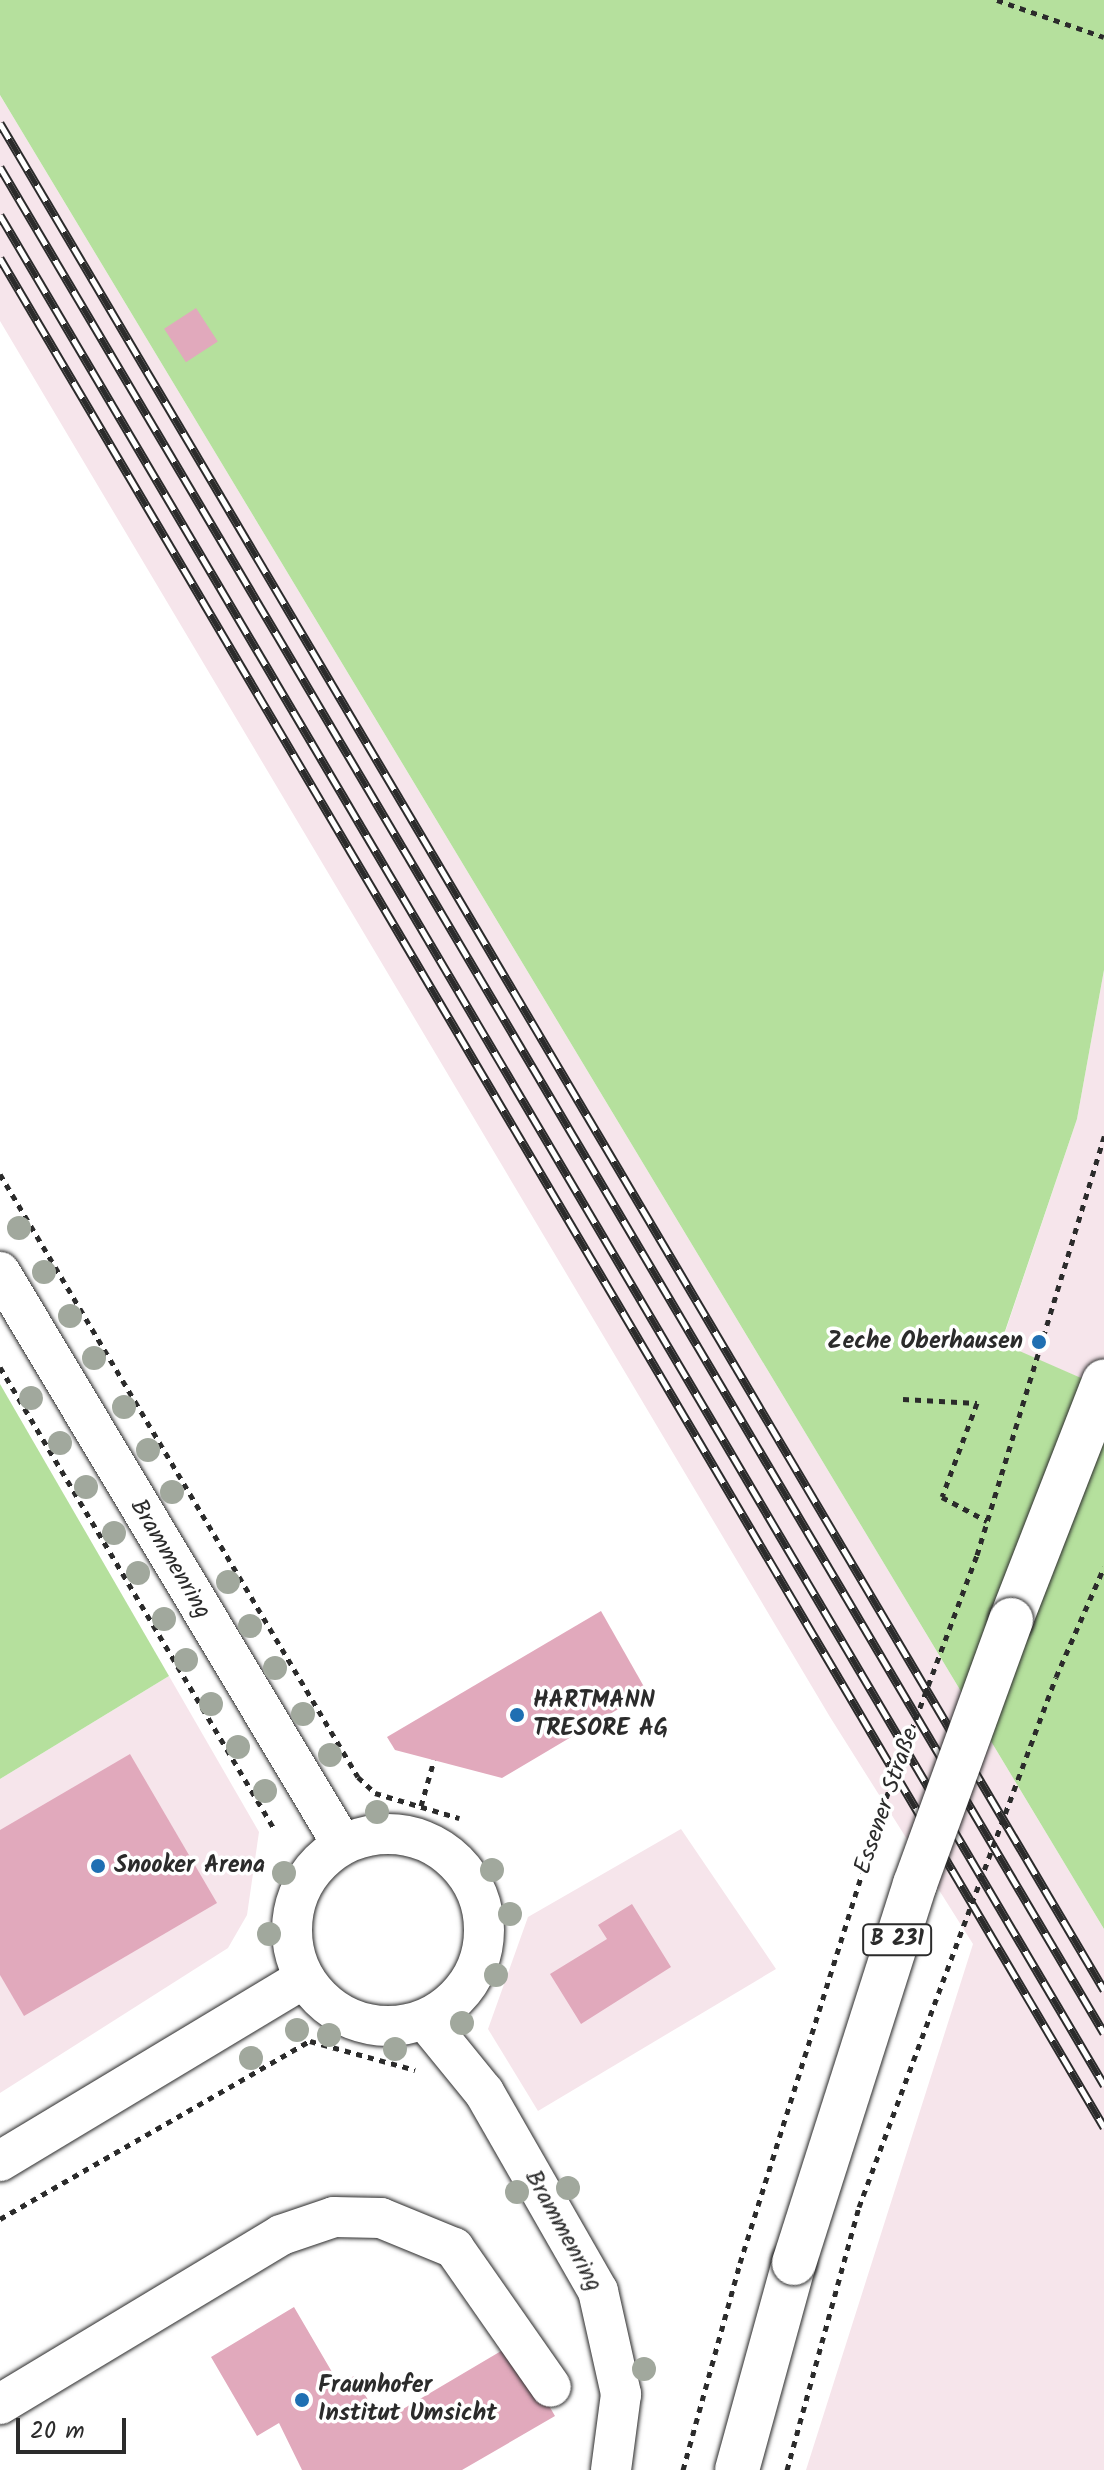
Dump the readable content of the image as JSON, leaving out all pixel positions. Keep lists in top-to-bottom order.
{
  "streets": {
    "main road": ["B 231"],
    "street": ["Brammenring"],
    "path": ["Essener Straße"]
  },
  "places": [
    "Zeche Oberhausen",
    "HARTMANN TRESORE AG",
    "Snooker Arena",
    "Fraunhofer Institut Umsicht"
  ],
  "scale_bar": "20 m"
}
